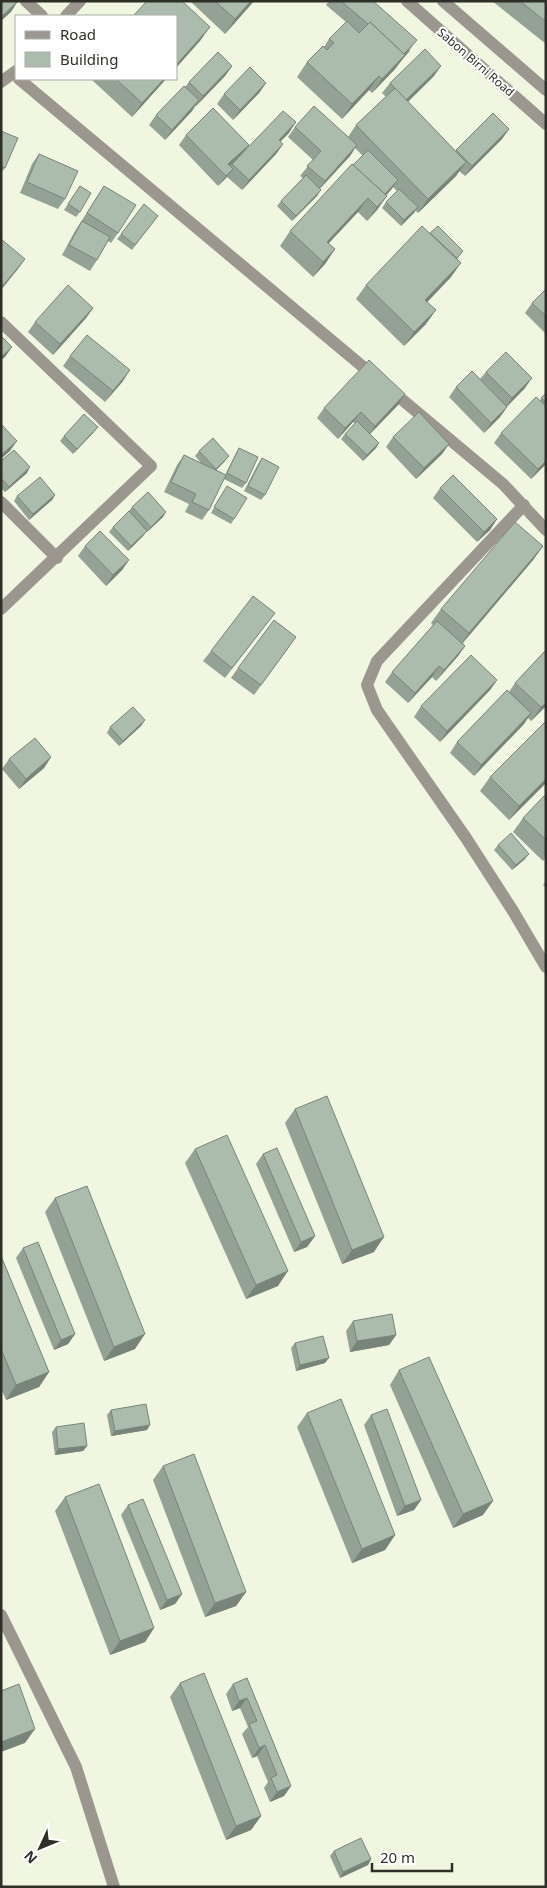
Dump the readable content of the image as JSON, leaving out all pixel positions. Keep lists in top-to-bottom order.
{
  "streets": {
    "street": ["Sabon Birni Road"]
  },
  "legend": ["Road", "Building"],
  "scale_bar": "20 m",
  "north": "bottom left"
}
